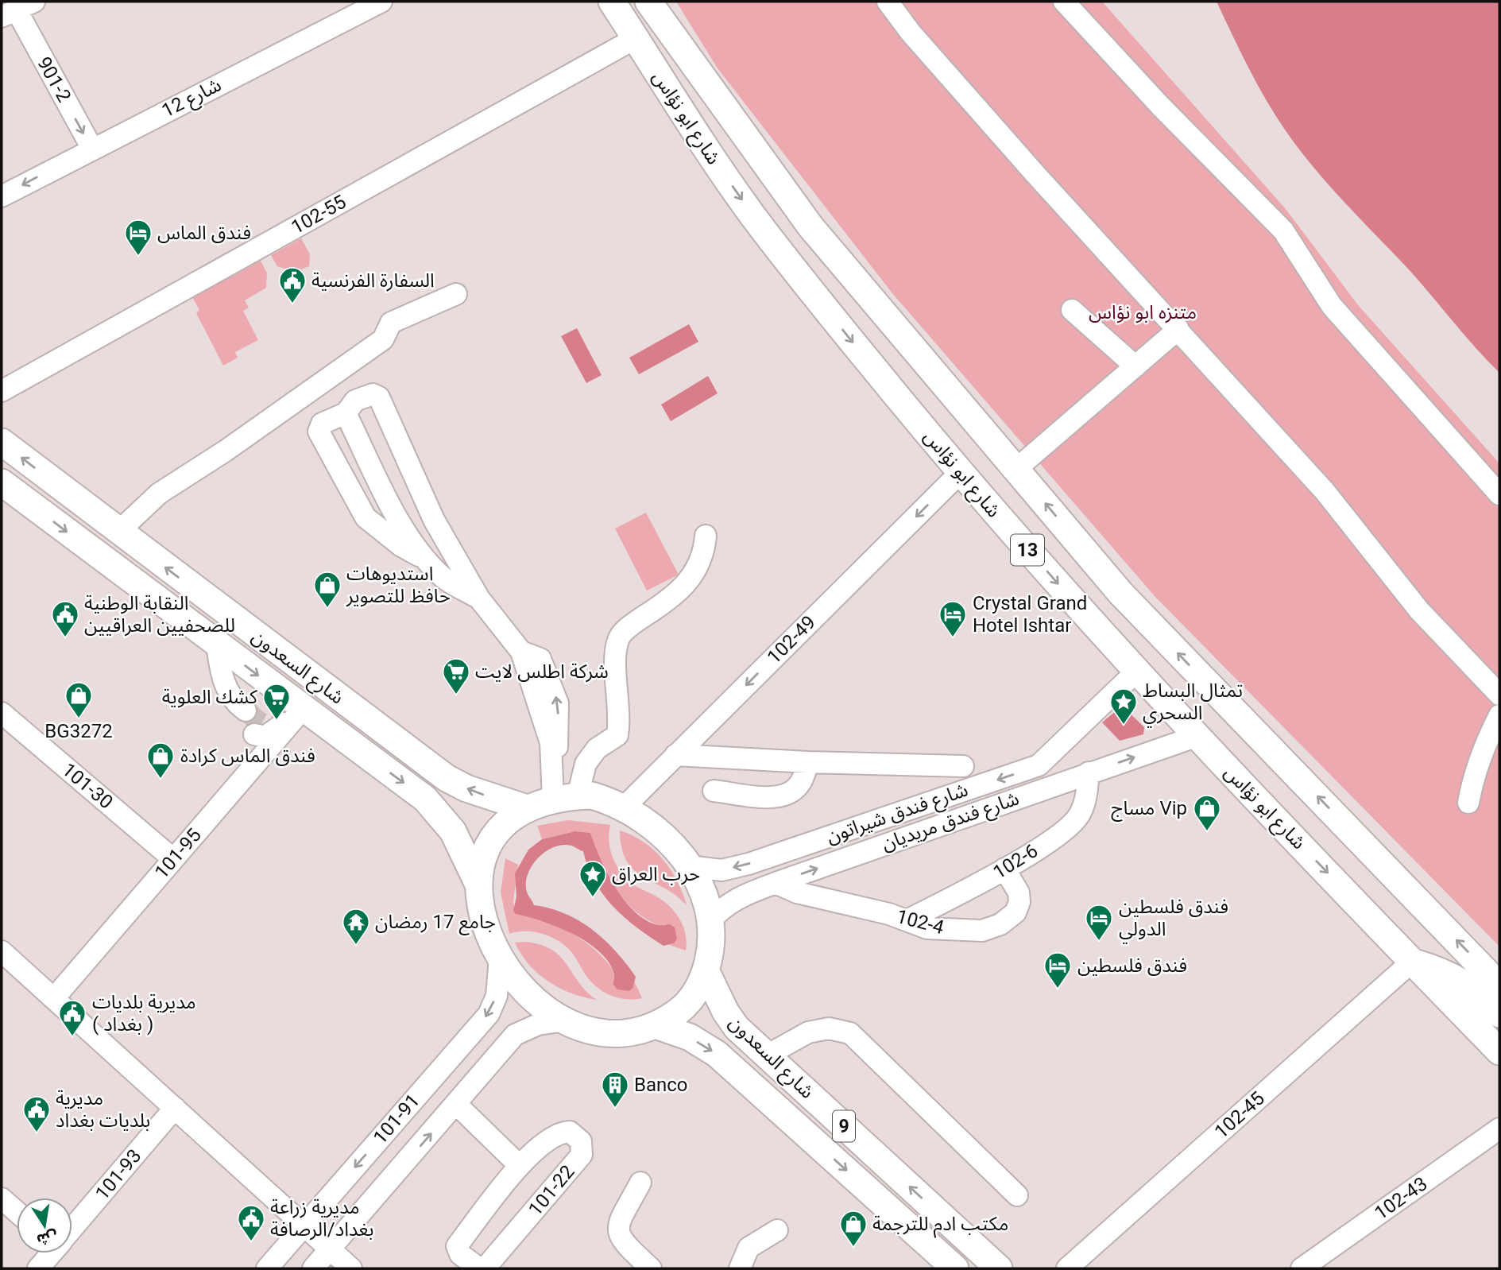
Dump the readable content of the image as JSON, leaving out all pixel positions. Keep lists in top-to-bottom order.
{
  "streets": {
    "main road": [
      "شارع ابو نؤاس",
      "13",
      "شارع السعدون",
      "9"
    ],
    "street": [
      "901-2",
      "شارع 12",
      "102-55",
      "102-49",
      "101-30",
      "شارع فندق شيراتون",
      "شارع فندق مريديان",
      "101-95",
      "102-6",
      "102-4",
      "102-45",
      "101-91",
      "101-93",
      "101-22",
      "102-43"
    ]
  },
  "crossings": [
    ["901-2", "شارع 12"],
    ["شارع ابو نؤاس", "102-55"],
    ["شارع ابو نؤاس", "102-49"],
    ["شارع ابو نؤاس", "شارع فندق شيراتون"],
    ["شارع ابو نؤاس", "شارع فندق مريديان"],
    ["شارع ابو نؤاس", "102-45"],
    ["شارع السعدون", "101-95"],
    ["101-30", "101-95"],
    ["شارع فندق مريديان", "102-6"],
    ["شارع فندق مريديان", "102-4"],
    ["102-6", "102-4"],
    ["101-91", "101-22"]
  ],
  "one_way": ["901-2", "102-49"],
  "parks": ["متنزه ابو نؤاس"],
  "places": {
    "hotel": [
      "فندق الماس",
      "Crystal Grand Hotel Ishtar",
      "فندق فلسطين الدولي",
      "فندق فلسطين"
    ],
    "public building": [
      "السفارة الفرنسية",
      "النقابة الوطنية للصحفيين العراقيين",
      "مديرية بلديات ( بغداد )",
      "مديرية بلديات بغداد",
      "مديرية زراعة بغداد/الرصافة"
    ],
    "shop": [
      "استديوهات حافظ للتصوير",
      "BG3272",
      "فندق الماس كرادة",
      "مساج Vip",
      "مكتب ادم للترجمة"
    ],
    "supermarket": ["شركة اطلس لايت", "كشك العلوية"],
    "place": ["تمثال البساط السحري", "حرب العراق"],
    "temple": ["جامع 17 رمضان"],
    "building": ["Banco"]
  },
  "north": "bottom"
}
